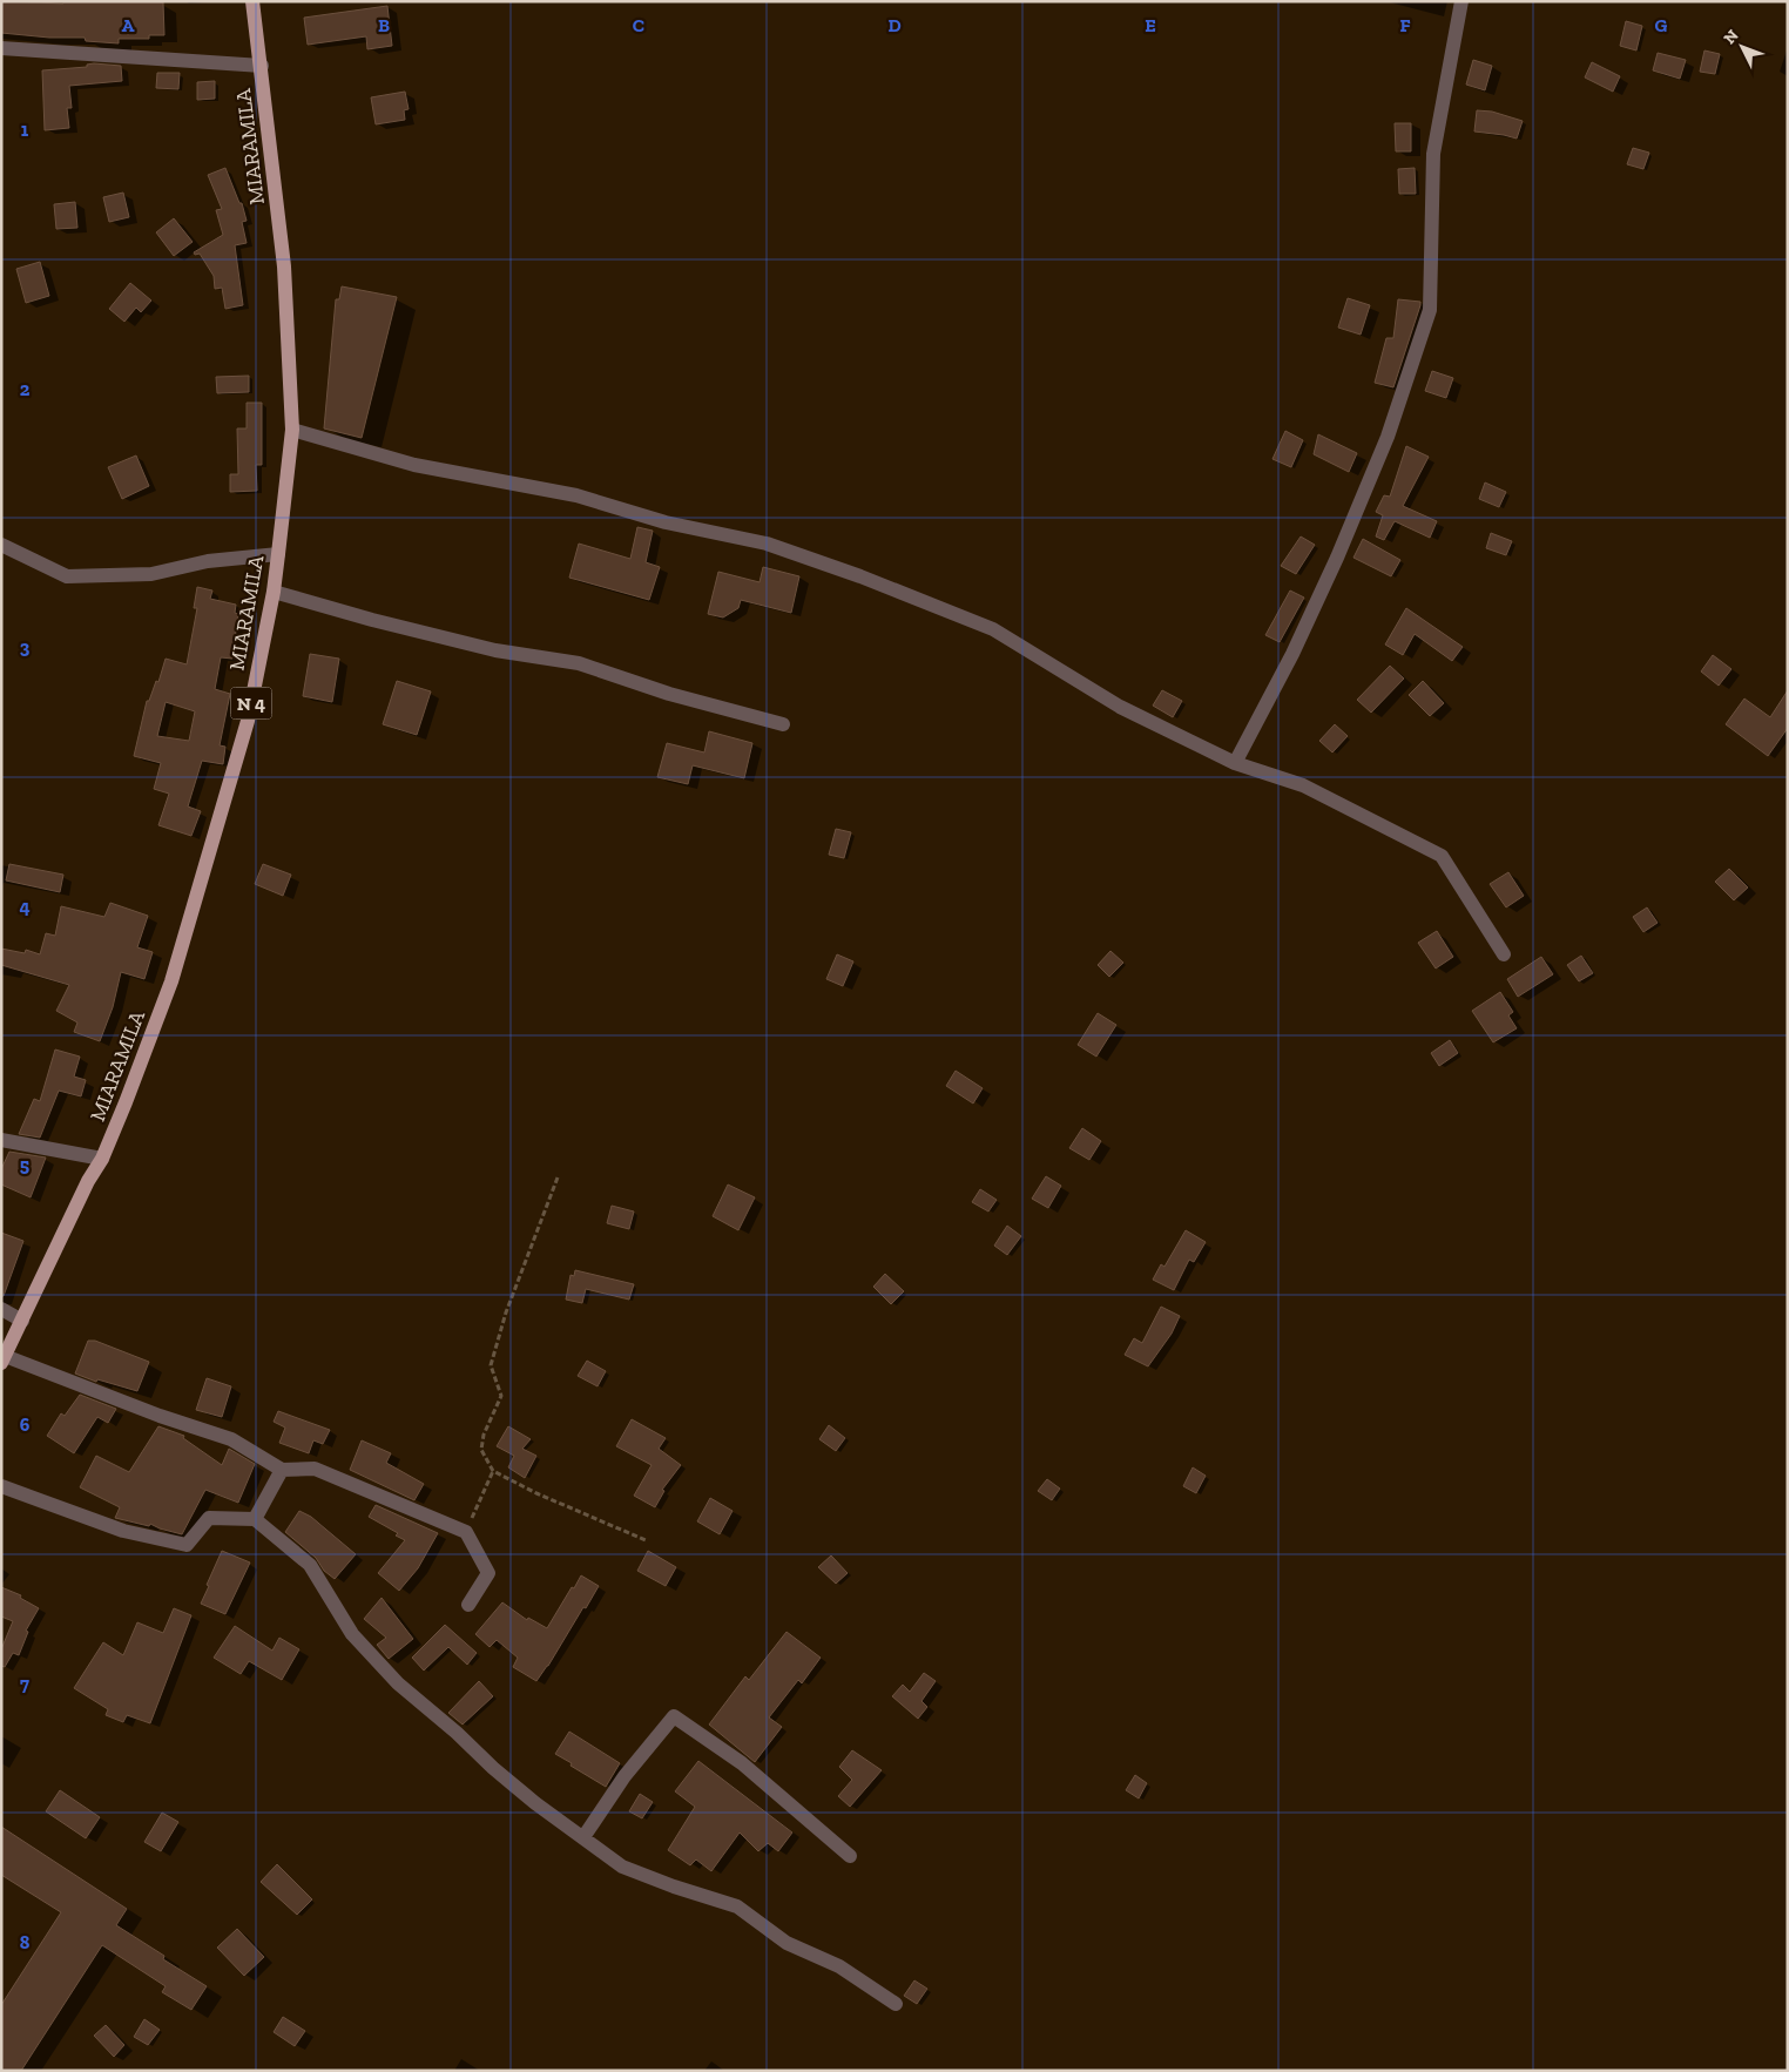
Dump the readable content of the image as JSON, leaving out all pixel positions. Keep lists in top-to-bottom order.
{
  "streets": {
    "main road": ["MIARAMILA", "N 4"]
  },
  "north": "top left",
  "grid": {
    "columns": [
      "A",
      "B",
      "C",
      "D",
      "E",
      "F",
      "G"
    ],
    "rows": [
      "1",
      "2",
      "3",
      "4",
      "5",
      "6",
      "7",
      "8"
    ]
  }
}
